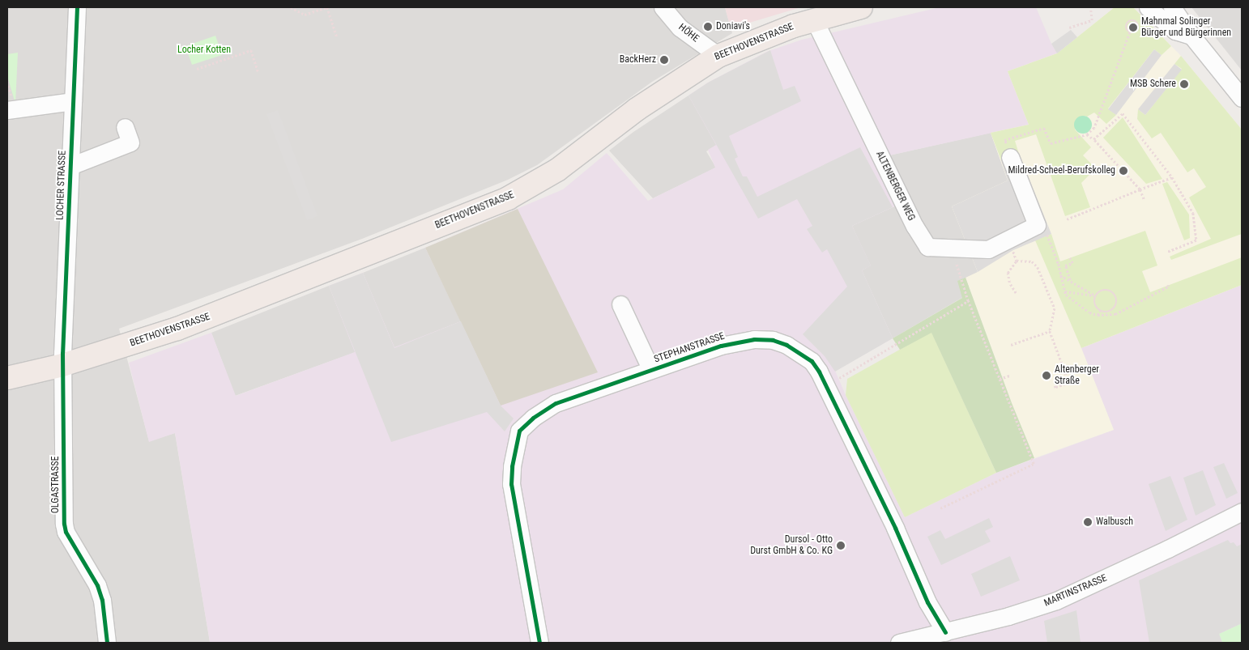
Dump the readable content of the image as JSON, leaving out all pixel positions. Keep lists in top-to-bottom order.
{
  "streets": {
    "main road": ["BEETHOVENSTRASSE"],
    "street": [
      "HÖHE",
      "LOCHER STRASSE",
      "ALTENBERGER WEG",
      "STEPHANSTRASSE",
      "OLGASTRASSE",
      "MARTINSTRASSE"
    ]
  },
  "crossings": [
    ["HÖHE", "BEETHOVENSTRASSE"],
    ["BEETHOVENSTRASSE", "LOCHER STRASSE"],
    ["BEETHOVENSTRASSE", "ALTENBERGER WEG"],
    ["BEETHOVENSTRASSE", "OLGASTRASSE"],
    ["LOCHER STRASSE", "OLGASTRASSE"],
    ["STEPHANSTRASSE", "MARTINSTRASSE"]
  ],
  "parks": ["Locher Kotten"],
  "places": [
    "Doniavi's",
    "Mahnmal Solinger Bürger und Bürgerinnen",
    "BackHerz",
    "MSB Schere",
    "Mildred-Scheel-Berufskolleg",
    "Altenberger Straße",
    "Walbusch",
    "Dursol - Otto Durst GmbH & Co. KG"
  ]
}
